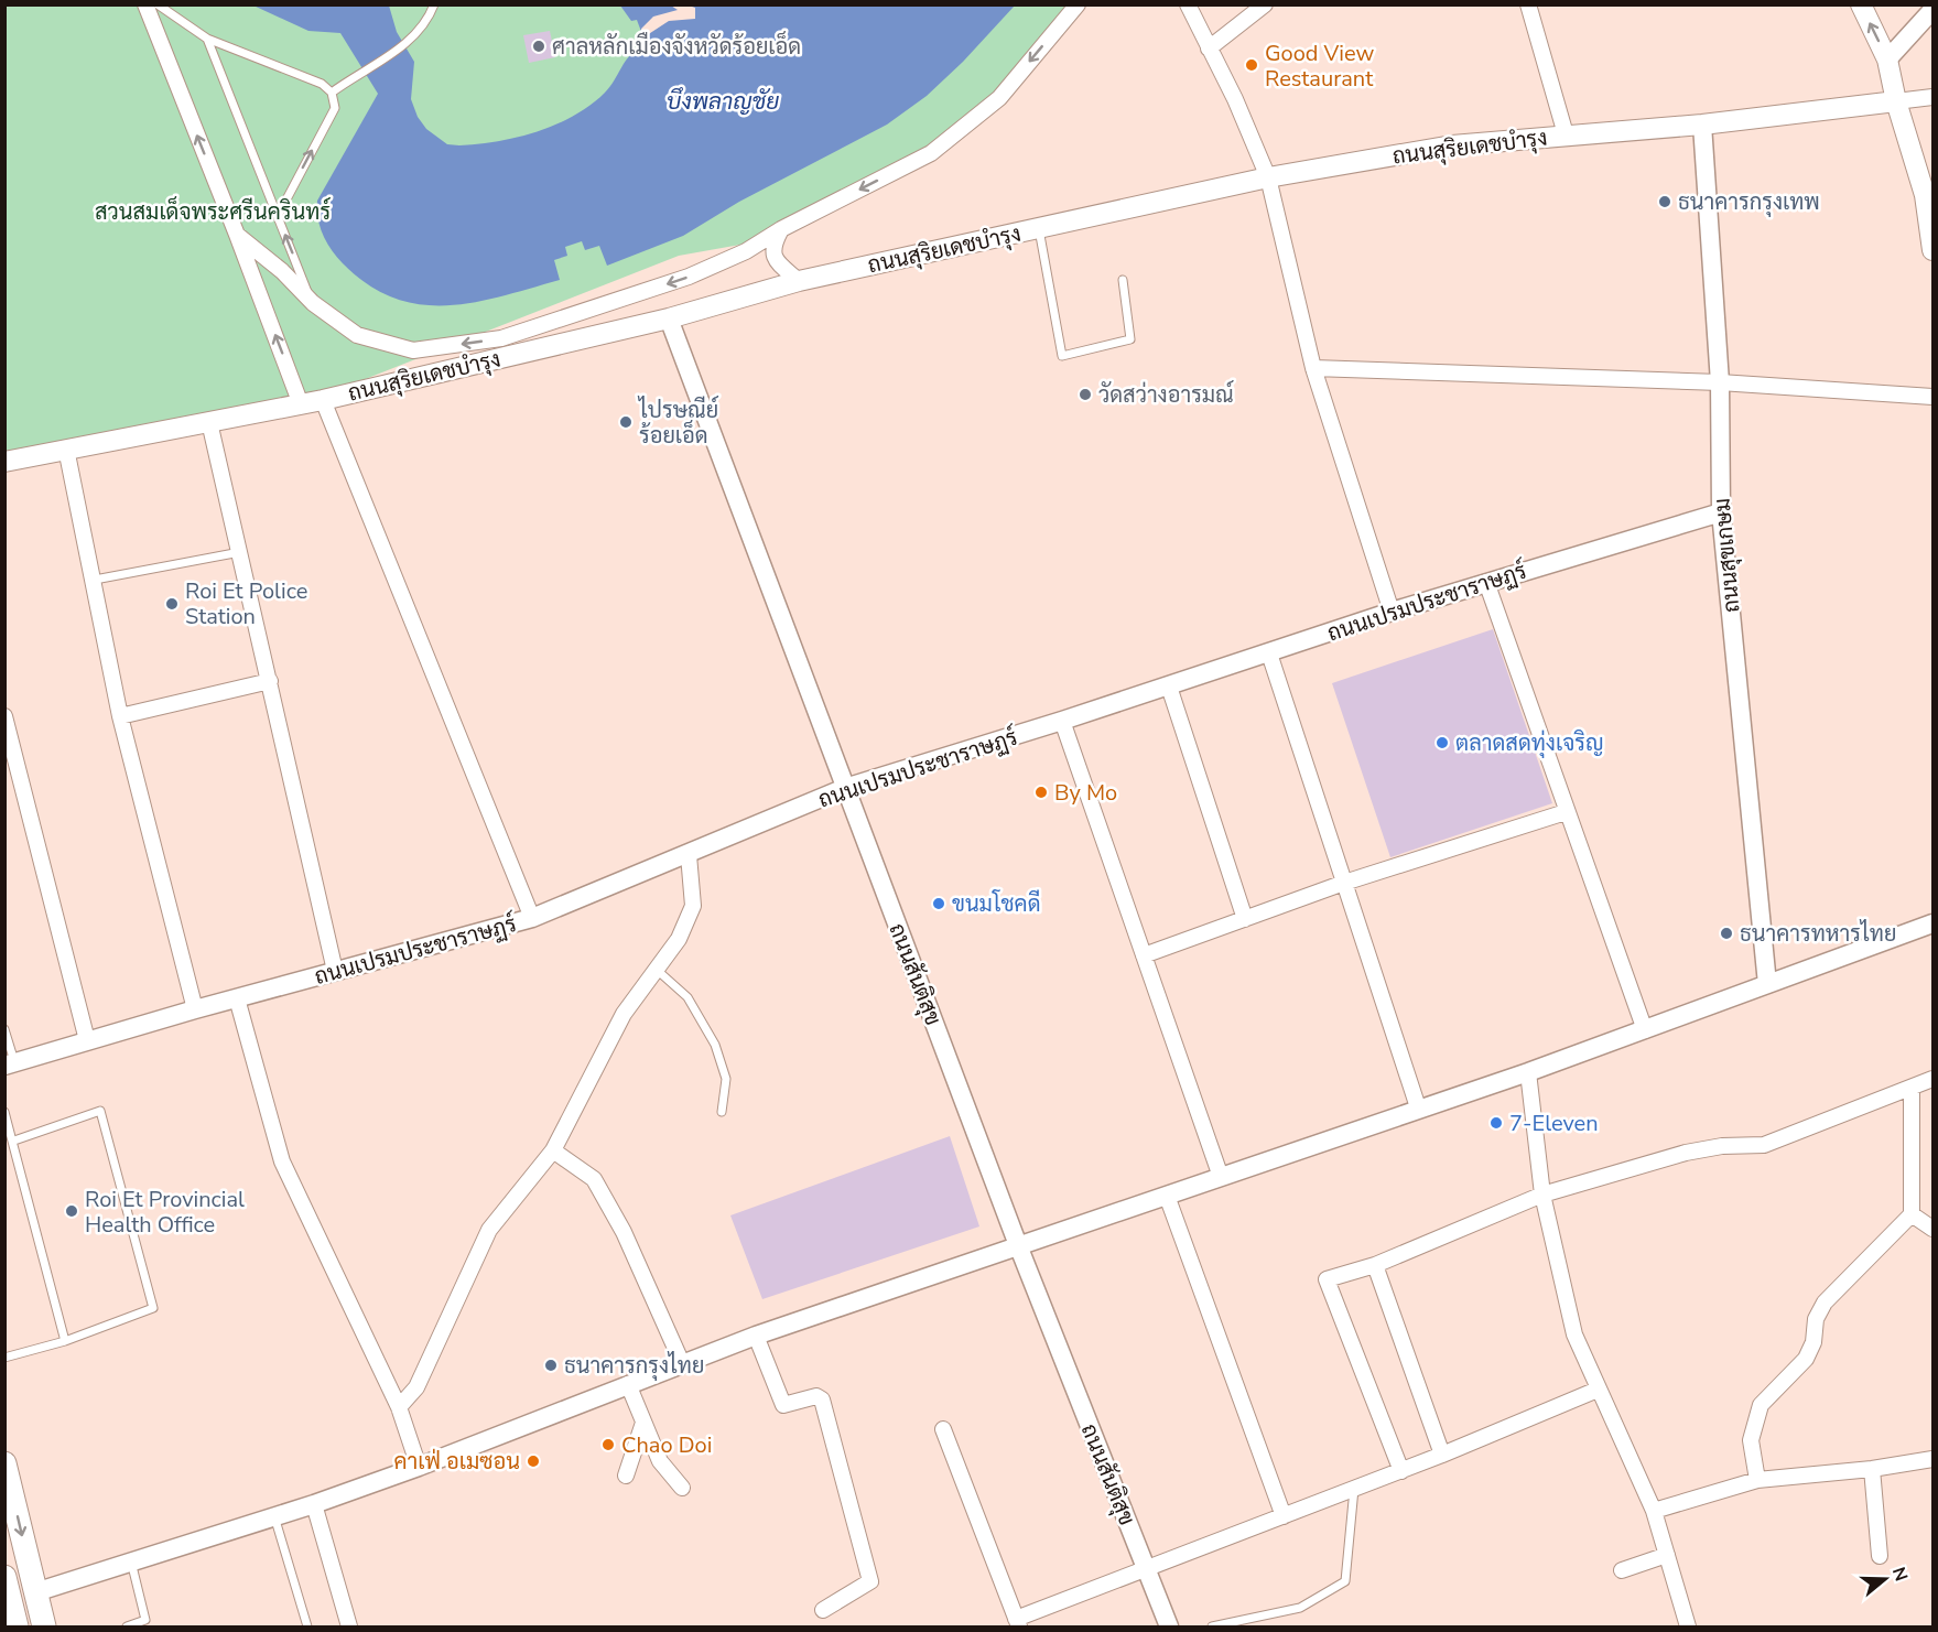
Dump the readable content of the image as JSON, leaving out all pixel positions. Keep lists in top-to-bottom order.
{
  "streets": {
    "main road": ["ถนนสุริยเดชบำรุง"],
    "street": ["ถนนสุขเกษม", "ถนนเปรมประชาราษฏร์", "ถนนสันติสุข"]
  },
  "crossings": [
    ["ถนนสุริยเดชบำรุง", "ถนนสุขเกษม"],
    ["ถนนสุริยเดชบำรุง", "ถนนสันติสุข"],
    ["ถนนสุขเกษม", "ถนนเปรมประชาราษฏร์"],
    ["ถนนเปรมประชาราษฏร์", "ถนนสันติสุข"]
  ],
  "water": ["บึงพลาญชัย"],
  "parks": ["สวนสมเด็จพระศรีนครินทร์"],
  "places": [
    "ศาลหลักเมืองจังหวัดร้อยเอ็ด",
    "Good View Restaurant",
    "ธนาคารกรุงเทพ",
    "วัดสว่างอารมณ์",
    "ไปรษณีย์ ร้อยเอ็ด",
    "Roi Et Police Station",
    "ตลาดสดทุ่งเจริญ",
    "By Mo",
    "ขนมโชคดี",
    "ธนาคารทหารไทย",
    "7-Eleven",
    "Roi Et Provincial Health Office",
    "ธนาคารกรุงไทย",
    "Chao Doi",
    "คาเฟ่ อเมซอน"
  ],
  "north": "right"
}
